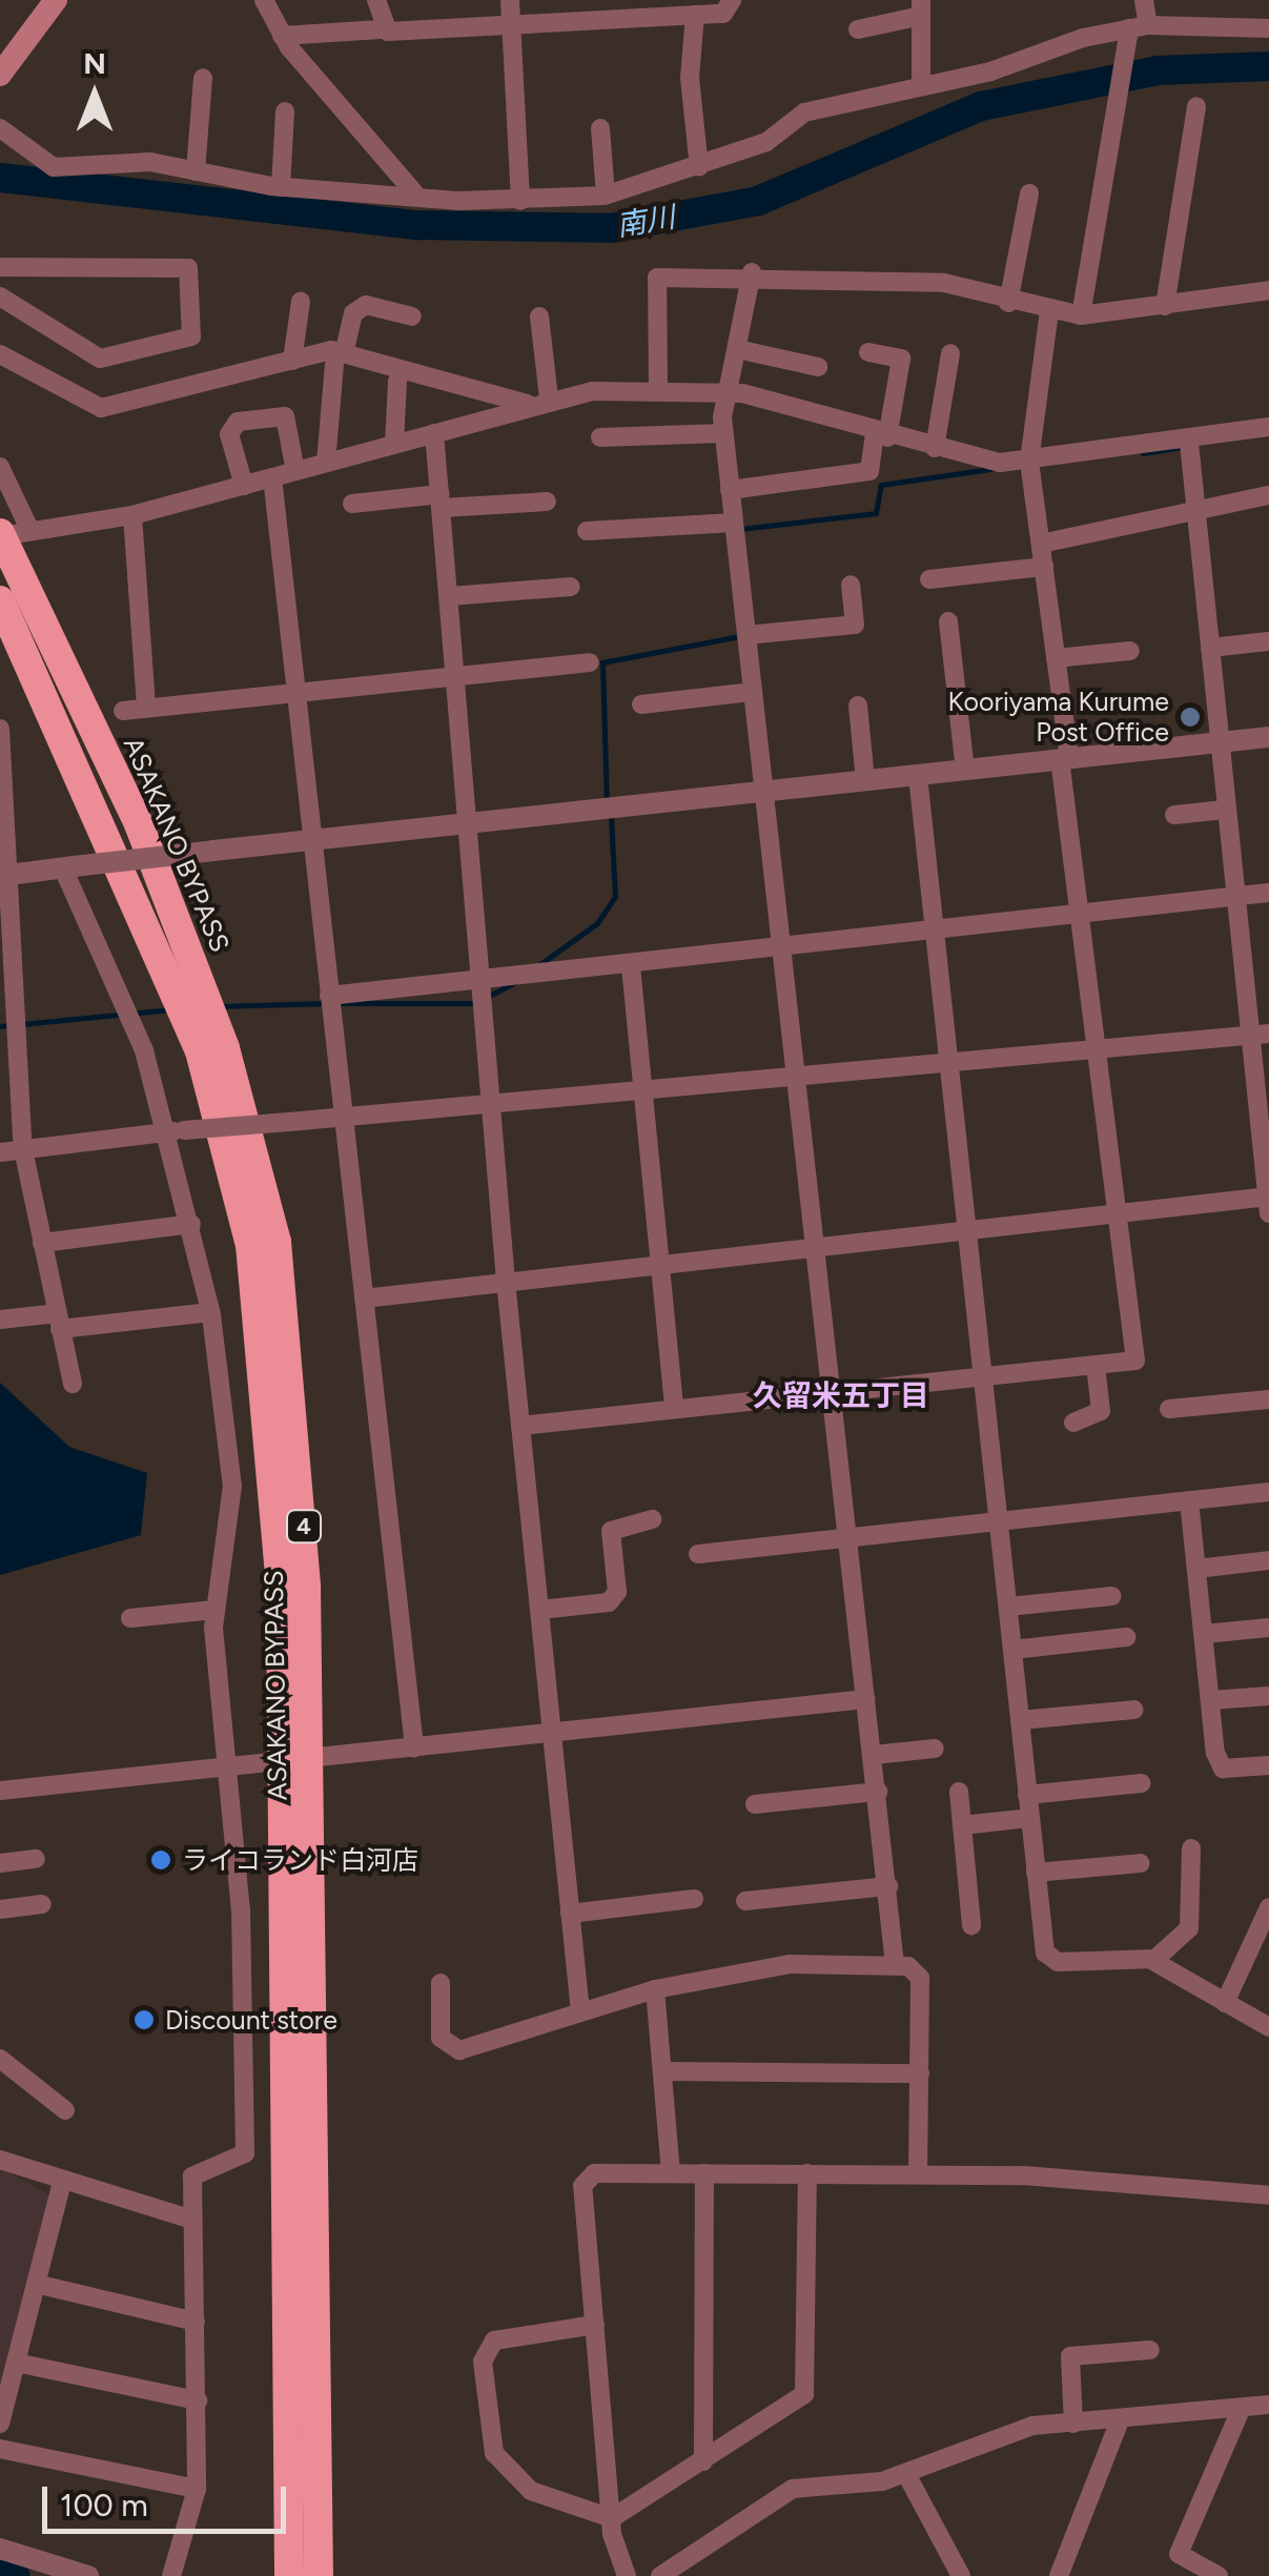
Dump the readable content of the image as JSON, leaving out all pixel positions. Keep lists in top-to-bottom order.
{
  "streets": {
    "highway": ["ASAKANO BYPASS", "4"]
  },
  "districts": ["久留米五丁目"],
  "water": ["南川"],
  "places": ["Kooriyama Kurume Post Office", "ライコランド白河店", "Discount store"],
  "scale_bar": "100 m",
  "north": "top"
}
